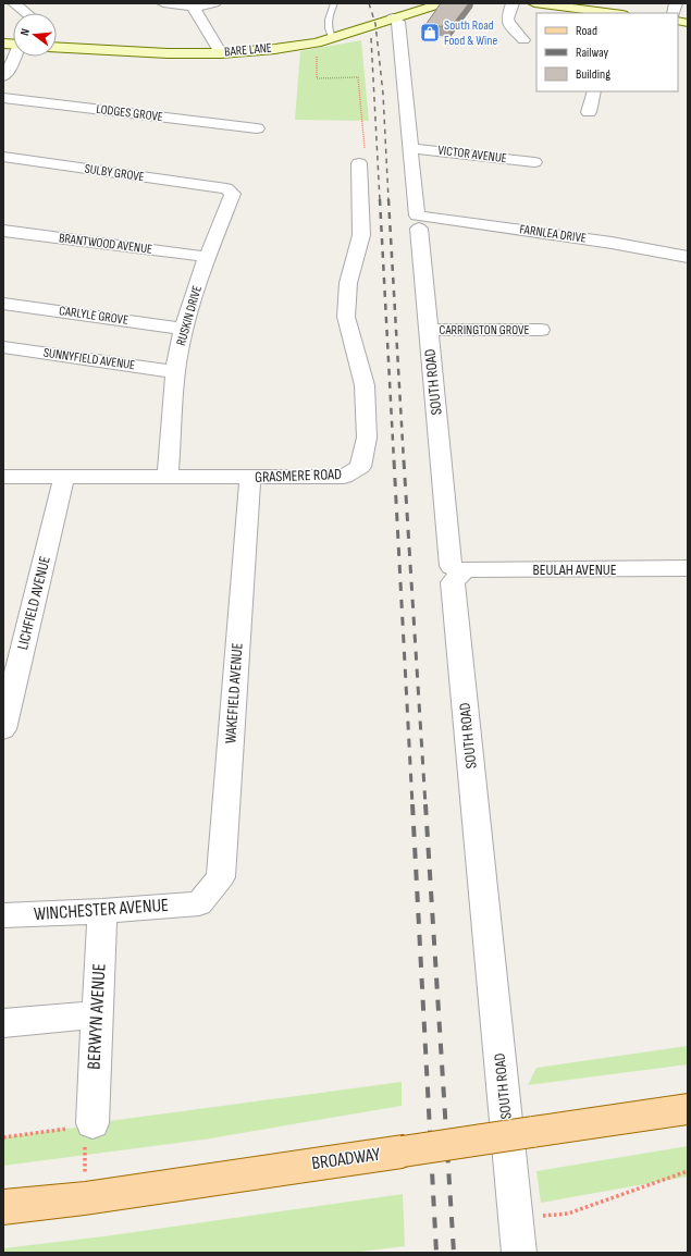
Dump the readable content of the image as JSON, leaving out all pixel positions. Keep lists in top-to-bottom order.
{
  "streets": {
    "main road": ["BARE LANE", "BROADWAY"],
    "street": [
      "LODGES GROVE",
      "VICTOR AVENUE",
      "SULBY GROVE",
      "FARNLEA DRIVE",
      "BRANTWOOD AVENUE",
      "CARLYLE GROVE",
      "RUSKIN DRIVE",
      "CARRINGTON GROVE",
      "SUNNYFIELD AVENUE",
      "SOUTH ROAD",
      "GRASMERE ROAD",
      "BEULAH AVENUE",
      "LICHFIELD AVENUE",
      "WAKEFIELD AVENUE",
      "WINCHESTER AVENUE",
      "BERWYN AVENUE"
    ]
  },
  "crossings": [
    ["BARE LANE", "SOUTH ROAD"],
    ["VICTOR AVENUE", "SOUTH ROAD"],
    ["SULBY GROVE", "RUSKIN DRIVE"],
    ["FARNLEA DRIVE", "SOUTH ROAD"],
    ["BRANTWOOD AVENUE", "RUSKIN DRIVE"],
    ["CARLYLE GROVE", "RUSKIN DRIVE"],
    ["RUSKIN DRIVE", "SUNNYFIELD AVENUE"],
    ["RUSKIN DRIVE", "GRASMERE ROAD"],
    ["CARRINGTON GROVE", "SOUTH ROAD"],
    ["SOUTH ROAD", "BEULAH AVENUE"],
    ["GRASMERE ROAD", "LICHFIELD AVENUE"],
    ["GRASMERE ROAD", "WAKEFIELD AVENUE"],
    ["WAKEFIELD AVENUE", "WINCHESTER AVENUE"],
    ["WINCHESTER AVENUE", "BERWYN AVENUE"]
  ],
  "places": {
    "shop": ["South Road Food & Wine"]
  },
  "legend": ["Road", "Railway", "Building"],
  "north": "left"
}
